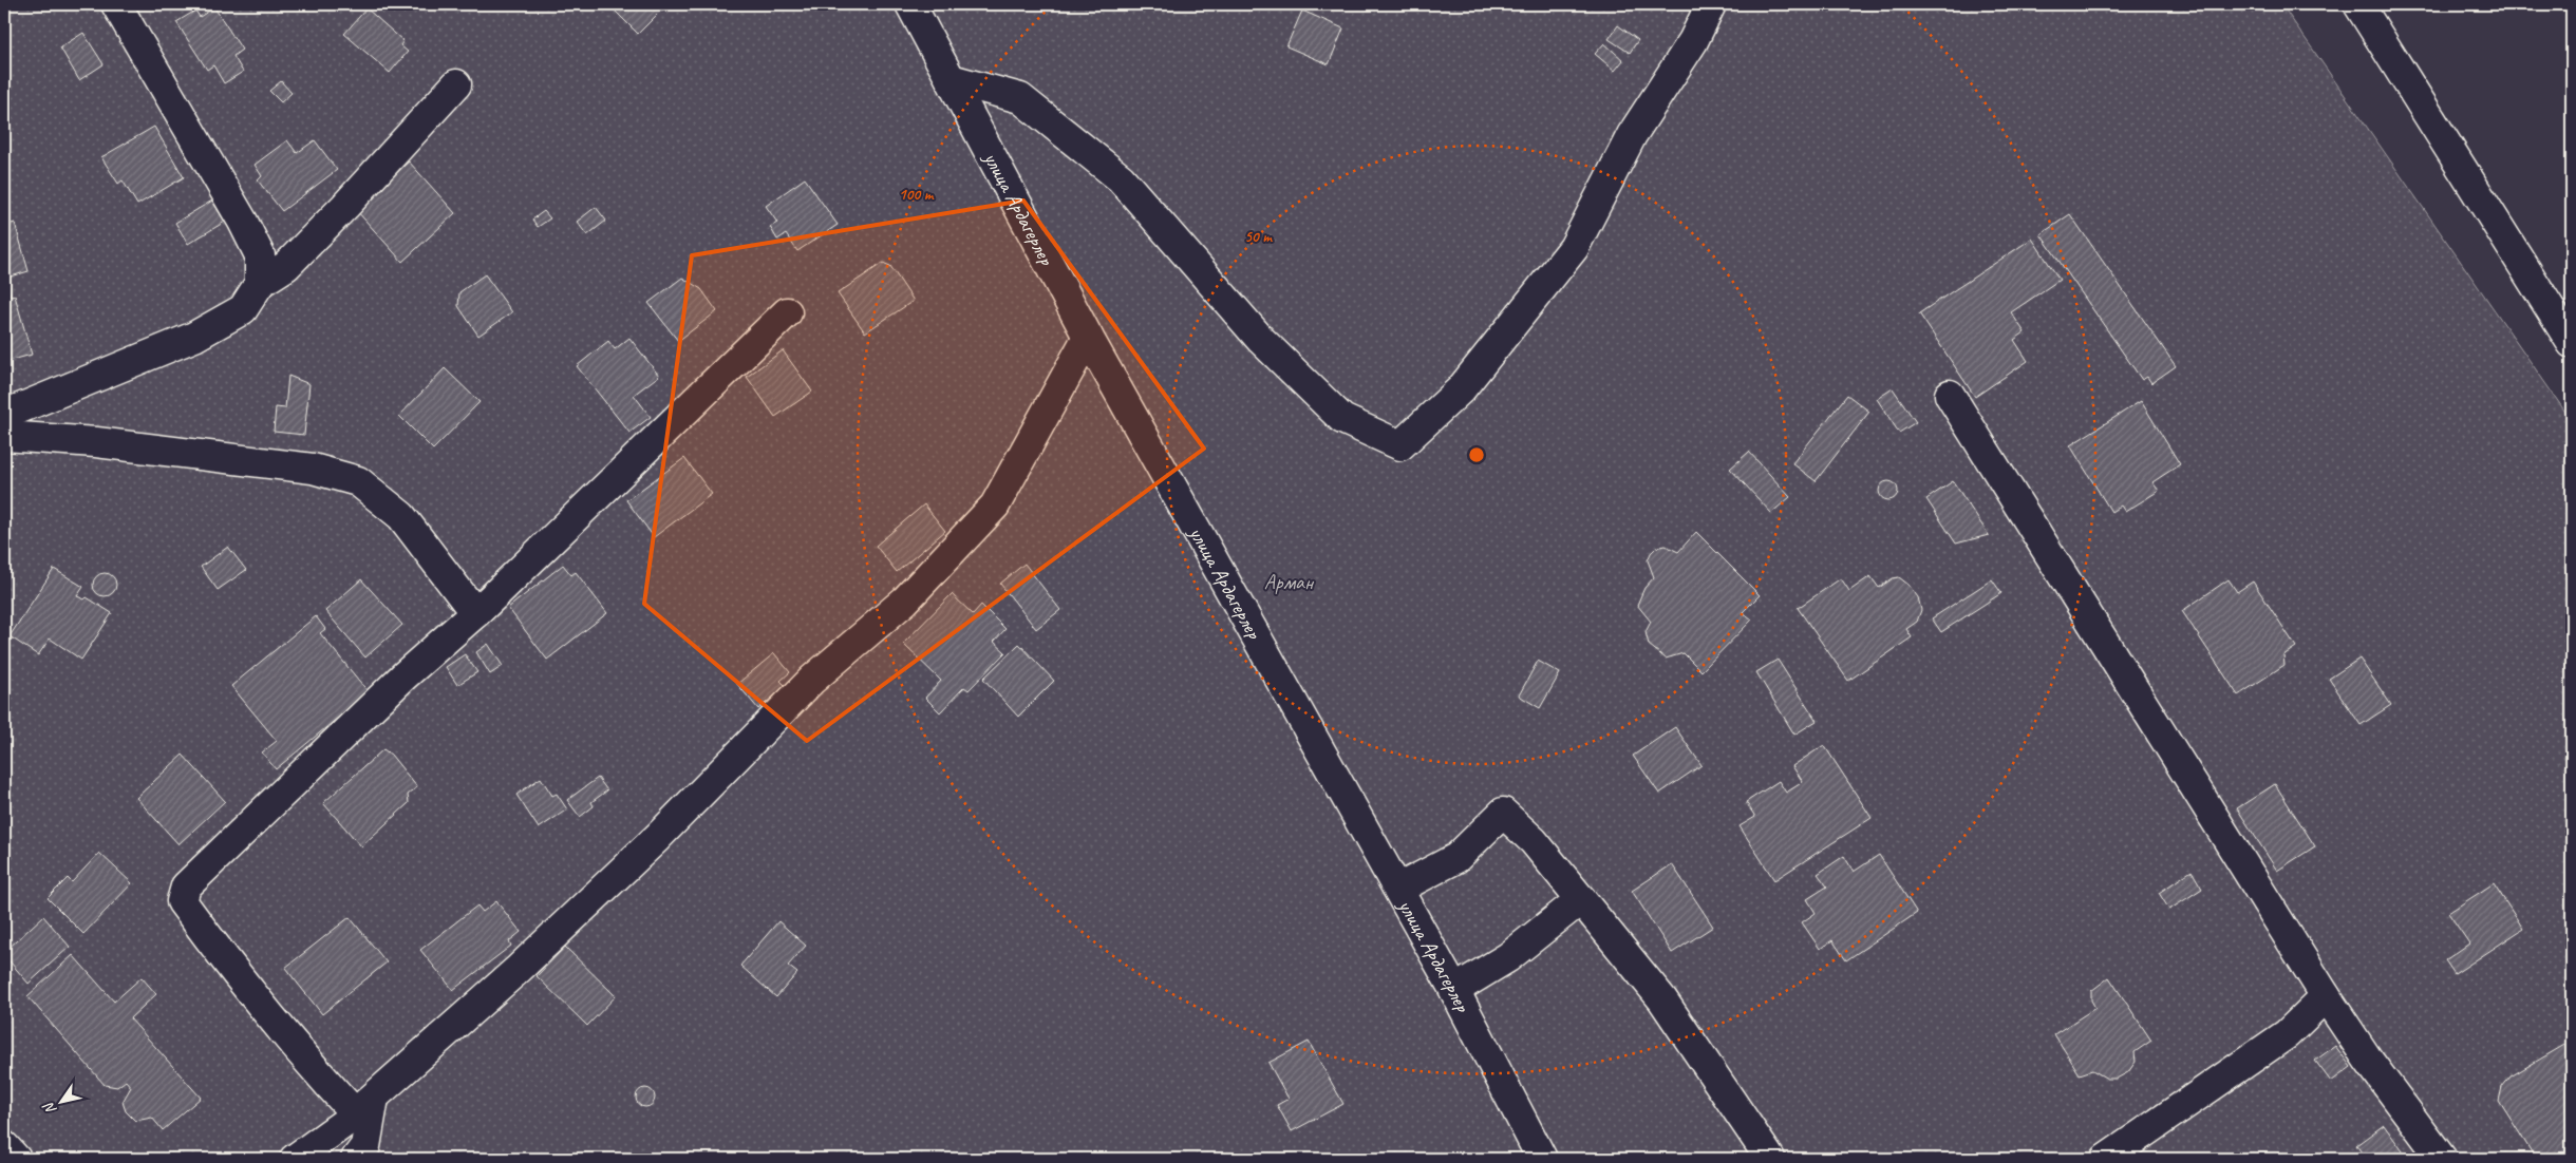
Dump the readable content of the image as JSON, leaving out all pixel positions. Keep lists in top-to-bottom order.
{
  "streets": {
    "street": ["улица Ардагерлер"]
  },
  "parks": ["Арман"],
  "north": "bottom left",
  "rings": ["100 m", "50 m"]
}
